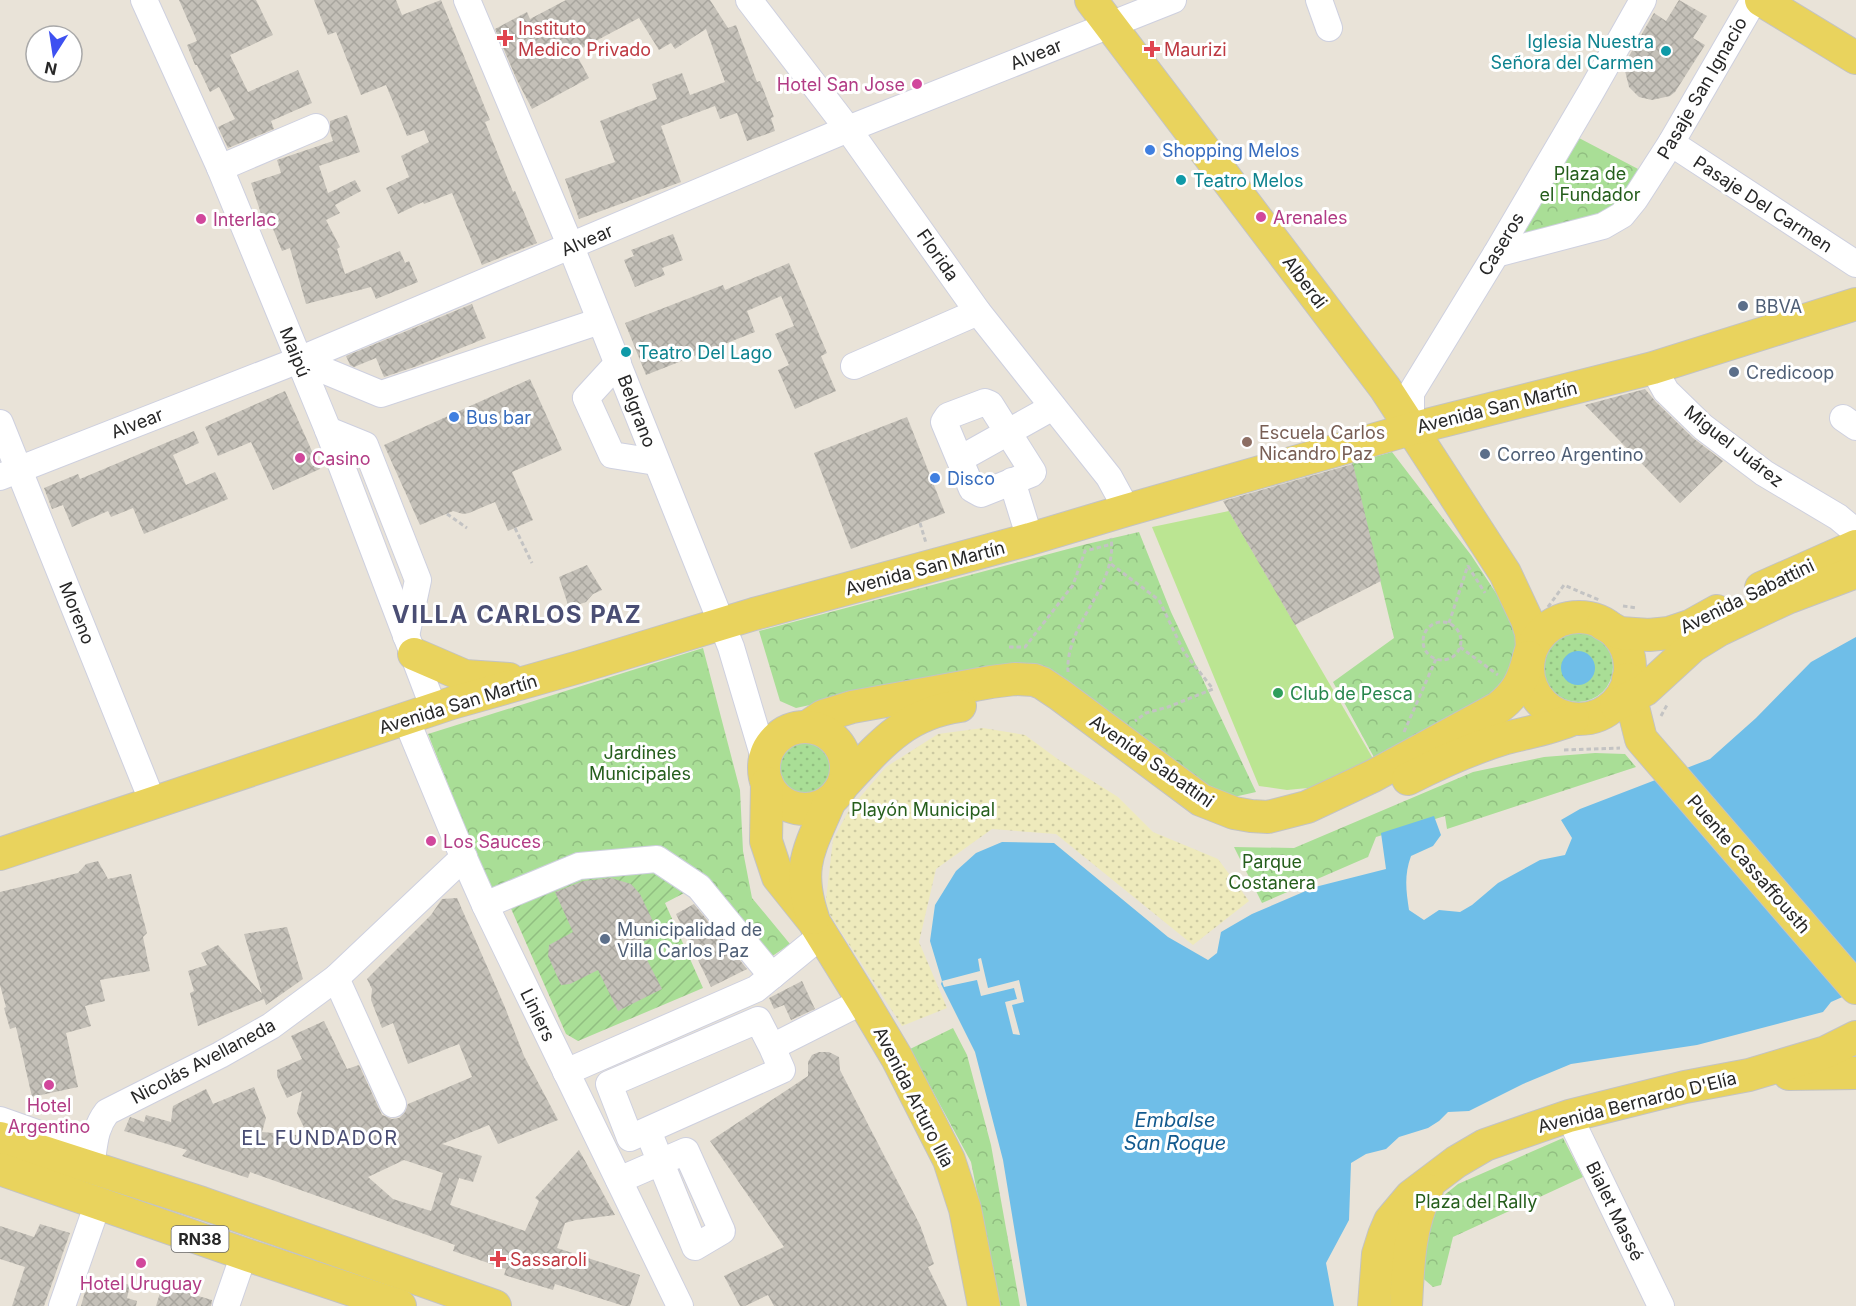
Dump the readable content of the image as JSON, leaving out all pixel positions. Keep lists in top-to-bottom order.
{
  "streets": {
    "main road": [
      "Alberdi",
      "Avenida San Martín",
      "Avenida Sabattini",
      "Puente Cassaffousth",
      "Avenida Arturo Ilía",
      "Avenida Bernardo D'Elía",
      "RN38"
    ],
    "street": [
      "Alvear",
      "Pasaje San Ignacio",
      "Pasaje Del Carmen",
      "Caseros",
      "Florida",
      "Maipú",
      "Belgrano",
      "Miguel Juárez",
      "Moreno",
      "Liniers",
      "Nicolás Avellaneda",
      "Bialet Massé"
    ]
  },
  "crossings": [
    ["Alvear", "Florida"],
    ["Alvear", "Alberdi"],
    ["Alvear", "Maipú"],
    ["Alvear", "Belgrano"],
    ["Alvear", "Moreno"],
    ["Pasaje San Ignacio", "Pasaje Del Carmen"],
    ["Pasaje San Ignacio", "Caseros"],
    ["Caseros", "Alberdi"],
    ["Caseros", "Avenida San Martín"],
    ["Florida", "Avenida San Martín"],
    ["Alberdi", "Avenida San Martín"],
    ["Alberdi", "Avenida Sabattini"],
    ["Alberdi", "Puente Cassaffousth"],
    ["Maipú", "Avenida San Martín"],
    ["Maipú", "Liniers"],
    ["Avenida San Martín", "Belgrano"],
    ["Avenida San Martín", "Miguel Juárez"],
    ["Avenida San Martín", "Moreno"],
    ["Avenida San Martín", "Liniers"],
    ["Belgrano", "Avenida Sabattini"],
    ["Avenida Sabattini", "Puente Cassaffousth"],
    ["Avenida Sabattini", "Avenida Arturo Ilía"],
    ["Liniers", "Nicolás Avellaneda"],
    ["Avenida Bernardo D'Elía", "Bialet Massé"]
  ],
  "districts": ["VILLA CARLOS PAZ", "EL FUNDADOR"],
  "water": ["Embalse San Roque"],
  "parks": [
    "Plaza de el Fundador",
    "Jardines Municipales",
    "Playón Municipal",
    "Parque Costanera",
    "Plaza del Rally"
  ],
  "places": {
    "health": ["Instituto Medico Privado", "Maurizi", "Sassaroli"],
    "other": [
      "Iglesia Nuestra Señora del Carmen",
      "Hotel San Jose",
      "Shopping Melos",
      "Teatro Melos",
      "Arenales",
      "Interlac",
      "BBVA",
      "Teatro Del Lago",
      "Credicoop",
      "Bus bar",
      "Escuela Carlos Nicandro Paz",
      "Correo Argentino",
      "Casino",
      "Disco",
      "Club de Pesca",
      "Los Sauces",
      "Municipalidad de Villa Carlos Paz",
      "Hotel Argentino",
      "Hotel Uruguay"
    ]
  },
  "north": "bottom"
}
